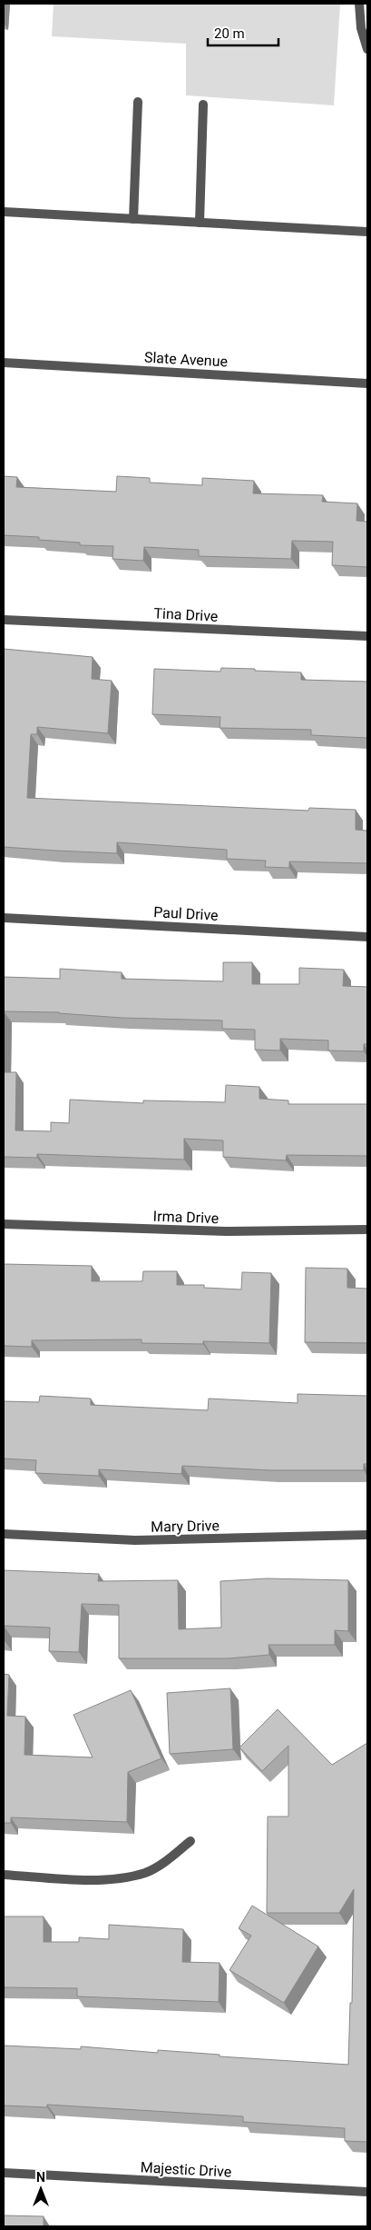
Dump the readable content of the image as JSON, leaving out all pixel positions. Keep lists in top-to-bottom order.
{
  "streets": {
    "street": [
      "Slate Avenue",
      "Tina Drive",
      "Paul Drive",
      "Irma Drive",
      "Mary Drive",
      "Majestic Drive"
    ]
  },
  "scale_bar": "20 m",
  "north": "top"
}
